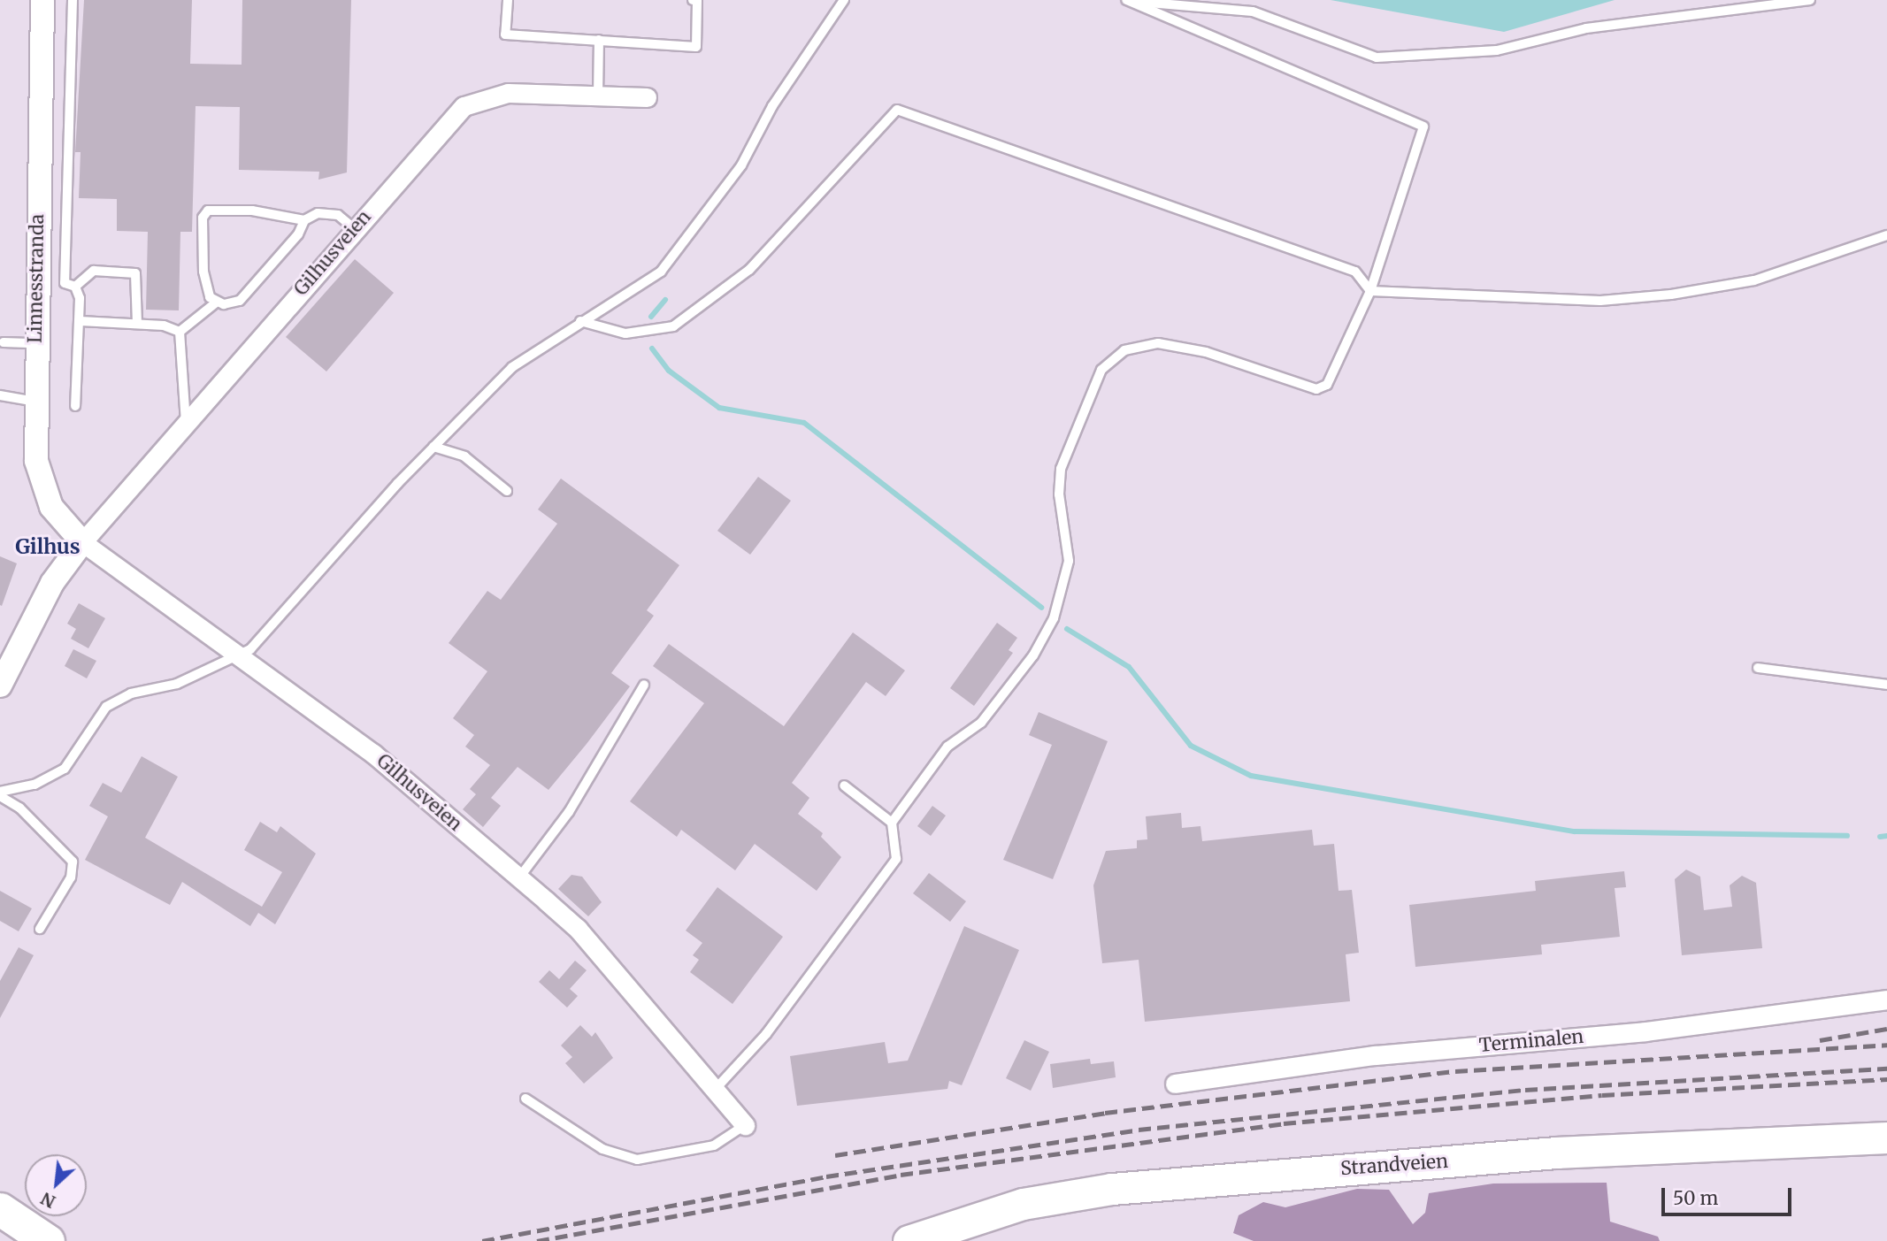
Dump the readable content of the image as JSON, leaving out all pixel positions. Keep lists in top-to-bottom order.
{
  "streets": {
    "main road": ["Strandveien"],
    "street": ["Gilhusveien", "Linnesstranda", "Terminalen"]
  },
  "crossings": [
    ["Gilhusveien", "Linnesstranda"]
  ],
  "districts": ["Gilhus"],
  "scale_bar": "50 m",
  "north": "bottom left"
}
